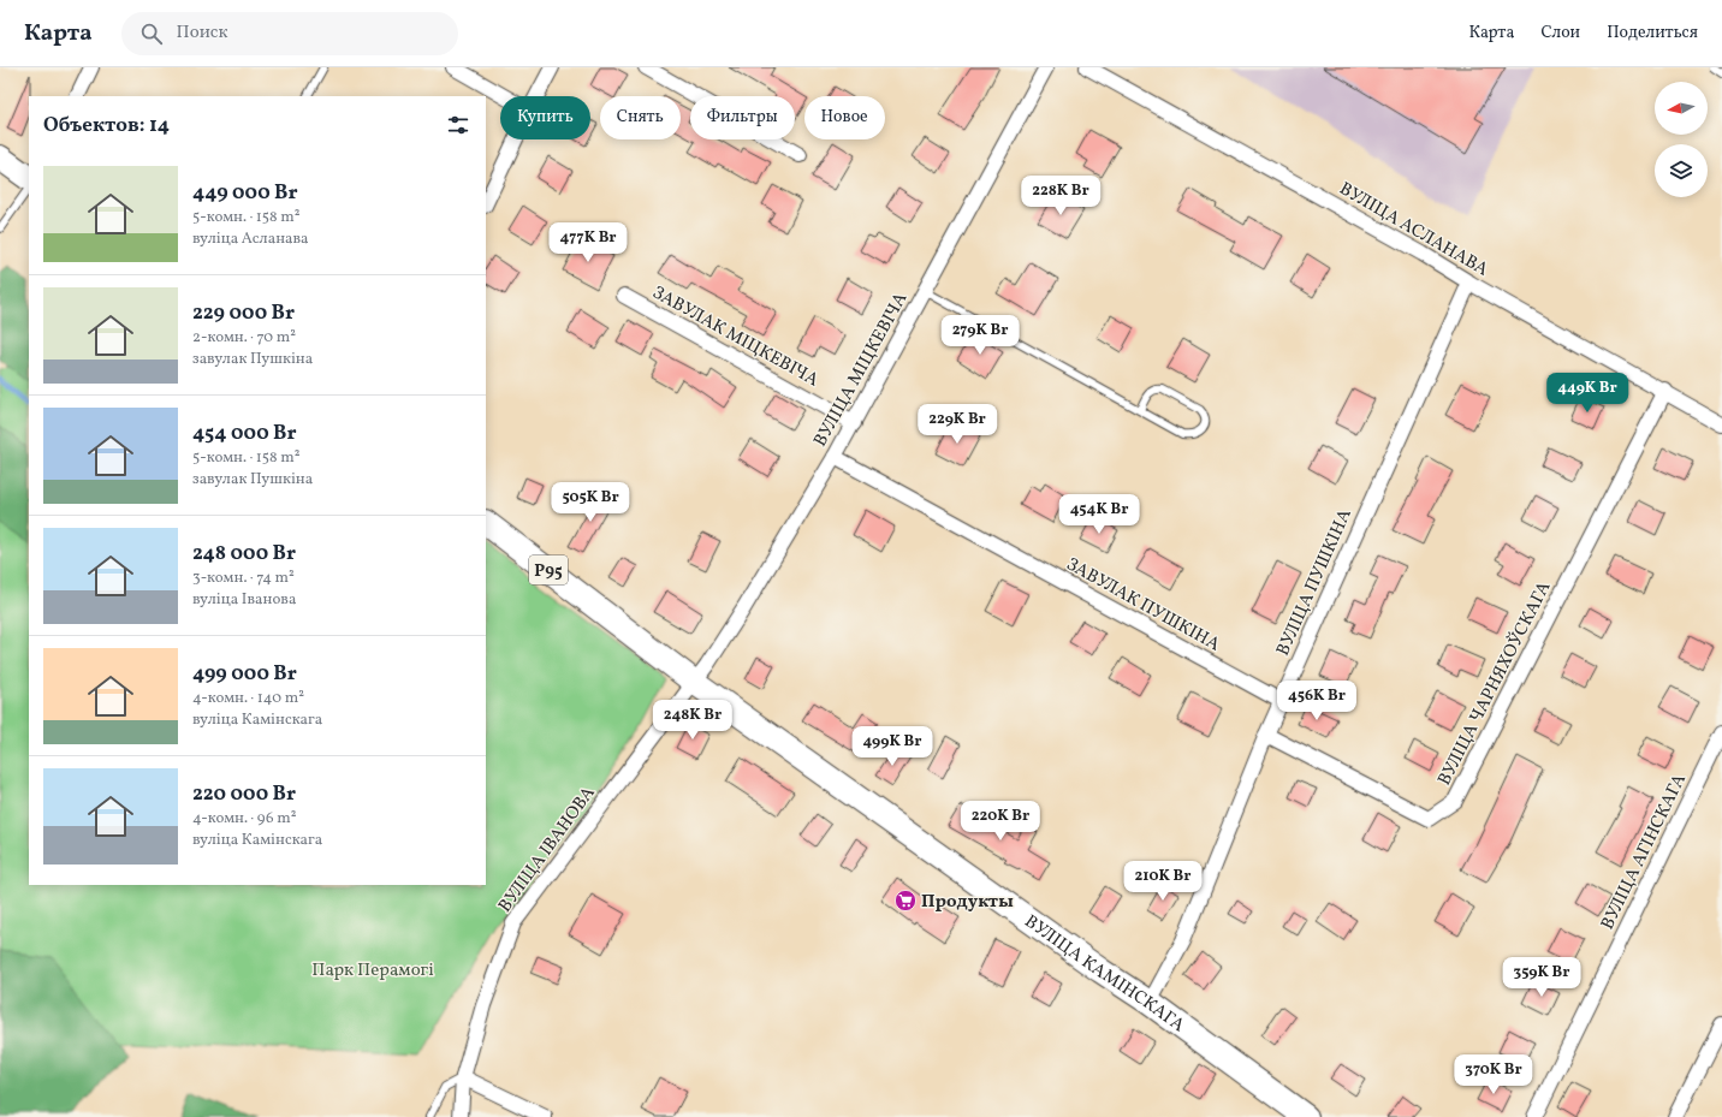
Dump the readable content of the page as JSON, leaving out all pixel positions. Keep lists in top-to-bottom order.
{
  "streets": {
    "main road": ["Р95", "ВУЛІЦА КАМІНСКАГА"],
    "street": [
      "ВУЛІЦА АСЛАНАВА",
      "ЗАВУЛАК МІЦКЕВІЧА",
      "ВУЛІЦА МІЦКЕВІЧА",
      "ВУЛІЦА ПУШКІНА",
      "ЗАВУЛАК ПУШКІНА",
      "ВУЛІЦА ЧАРНЯХОЎСКАГА",
      "ВУЛІЦА ІВАНОВА",
      "ВУЛІЦА АГІНСКАГА"
    ]
  },
  "crossings": [
    ["ВУЛІЦА АСЛАНАВА", "ВУЛІЦА ПУШКІНА"],
    ["ВУЛІЦА АСЛАНАВА", "ВУЛІЦА ЧАРНЯХОЎСКАГА"],
    ["ЗАВУЛАК МІЦКЕВІЧА", "ВУЛІЦА МІЦКЕВІЧА"],
    ["ВУЛІЦА МІЦКЕВІЧА", "ЗАВУЛАК ПУШКІНА"],
    ["ВУЛІЦА МІЦКЕВІЧА", "ВУЛІЦА ІВАНОВА"],
    ["ВУЛІЦА МІЦКЕВІЧА", "ВУЛІЦА КАМІНСКАГА"],
    ["ВУЛІЦА ПУШКІНА", "ЗАВУЛАК ПУШКІНА"],
    ["ВУЛІЦА ПУШКІНА", "ВУЛІЦА ЧАРНЯХОЎСКАГА"],
    ["ВУЛІЦА ПУШКІНА", "ВУЛІЦА КАМІНСКАГА"],
    ["ВУЛІЦА ІВАНОВА", "ВУЛІЦА КАМІНСКАГА"]
  ],
  "parks": ["Парк Перамогі"],
  "places": {
    "supermarket": ["Продукты"]
  },
  "north": "left",
  "page": {
    "header": "Карта",
    "search": "Поиск",
    "nav": ["Карта", "Слои", "Поделиться"],
    "chip": [
      "Купить",
      "Снять",
      "Фильтры",
      "Новое"
    ],
    "heading": "Объектов: 14",
    "list": [
      {
        "name": "449 000 Br",
        "note": "5-комн. · 158 m² · вуліца Асланава"
      },
      {
        "name": "229 000 Br",
        "note": "2-комн. · 70 m² · завулак Пушкіна"
      },
      {
        "name": "454 000 Br",
        "note": "5-комн. · 158 m² · завулак Пушкіна"
      },
      {
        "name": "248 000 Br",
        "note": "3-комн. · 74 m² · вуліца Іванова"
      },
      {
        "name": "499 000 Br",
        "note": "4-комн. · 140 m² · вуліца Камінскага"
      },
      {
        "name": "220 000 Br",
        "note": "4-комн. · 96 m² · вуліца Камінскага"
      }
    ],
    "price": [
      "228K Br",
      "477K Br",
      "279K Br",
      "449K Br",
      "229K Br",
      "505K Br",
      "454K Br",
      "456K Br",
      "248K Br",
      "499K Br",
      "220K Br",
      "210K Br",
      "359K Br",
      "370K Br"
    ]
  }
}
